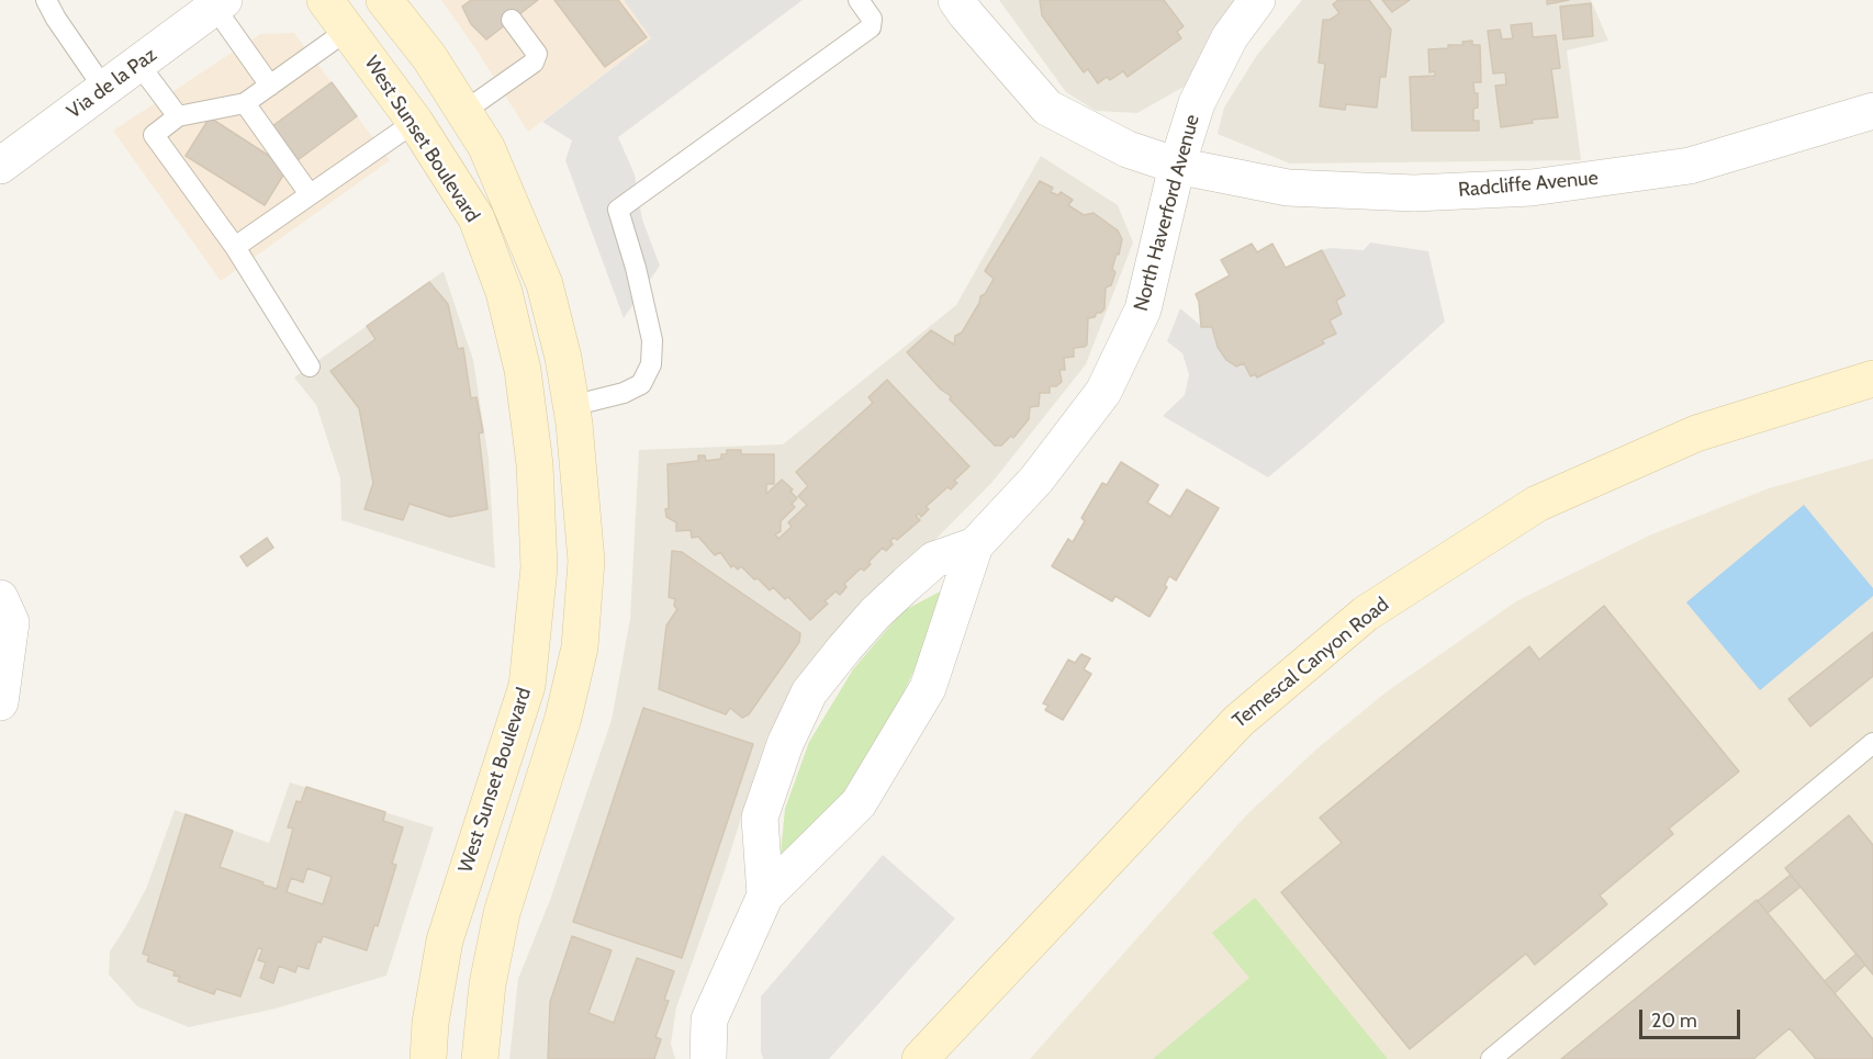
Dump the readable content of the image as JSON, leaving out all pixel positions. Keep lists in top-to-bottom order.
{
  "streets": {
    "main road": ["West Sunset Boulevard", "Temescal Canyon Road"],
    "street": ["Via de la Paz", "Radcliffe Avenue", "North Haverford Avenue"]
  },
  "crossings": [
    ["Radcliffe Avenue", "North Haverford Avenue"]
  ],
  "scale_bar": "20 m"
}
